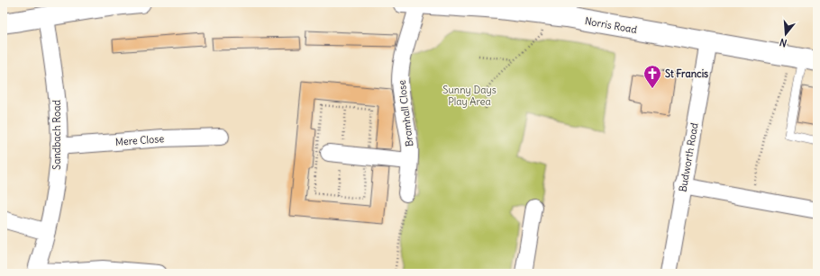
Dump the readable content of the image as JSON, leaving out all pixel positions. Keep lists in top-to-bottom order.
{
  "streets": {
    "street": [
      "Norris Road",
      "Bramhall Close",
      "Sandbach Road",
      "Mere Close",
      "Budworth Road"
    ]
  },
  "crossings": [
    ["Norris Road", "Bramhall Close"],
    ["Norris Road", "Budworth Road"],
    ["Sandbach Road", "Mere Close"]
  ],
  "parks": ["Sunny Days Play Area"],
  "places": {
    "church": ["St Francis"]
  },
  "north": "bottom"
}
